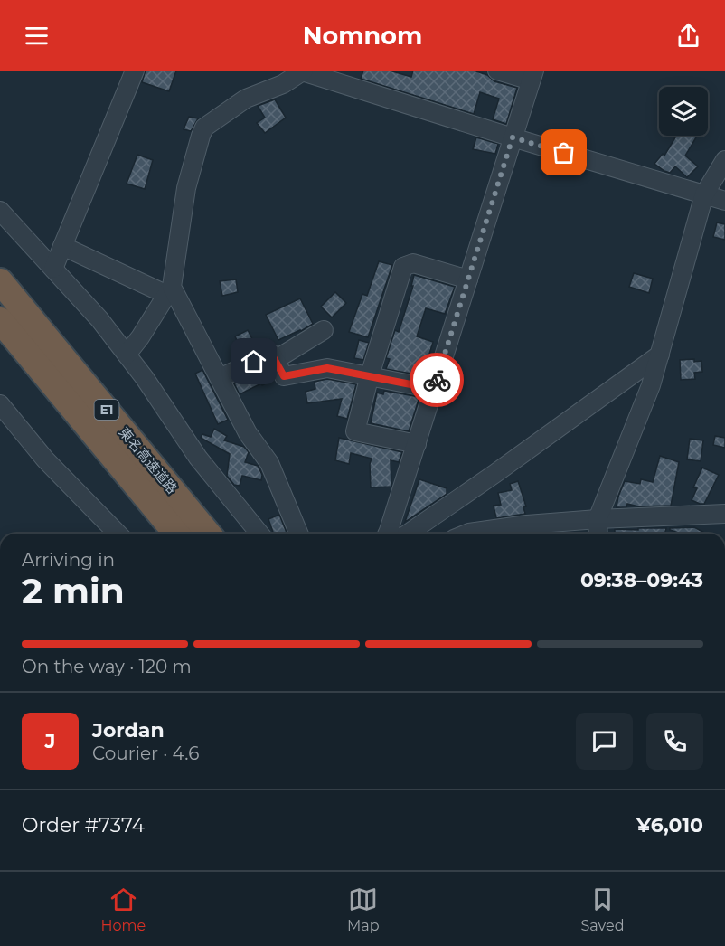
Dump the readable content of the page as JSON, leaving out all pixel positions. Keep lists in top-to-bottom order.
{
  "streets": {
    "highway": ["E1", "東名高速道路"]
  },
  "page": {
    "header": "Nomnom",
    "heading": ["2 min", "Arriving in", "09:38–09:43"],
    "panel": [
      "Jordan",
      "Courier · 4.6",
      "Order #7374",
      "¥6,010"
    ],
    "bar": "On the way · 120 m",
    "round": "J",
    "tabs": ["Home", "Map", "Saved"]
  }
}
